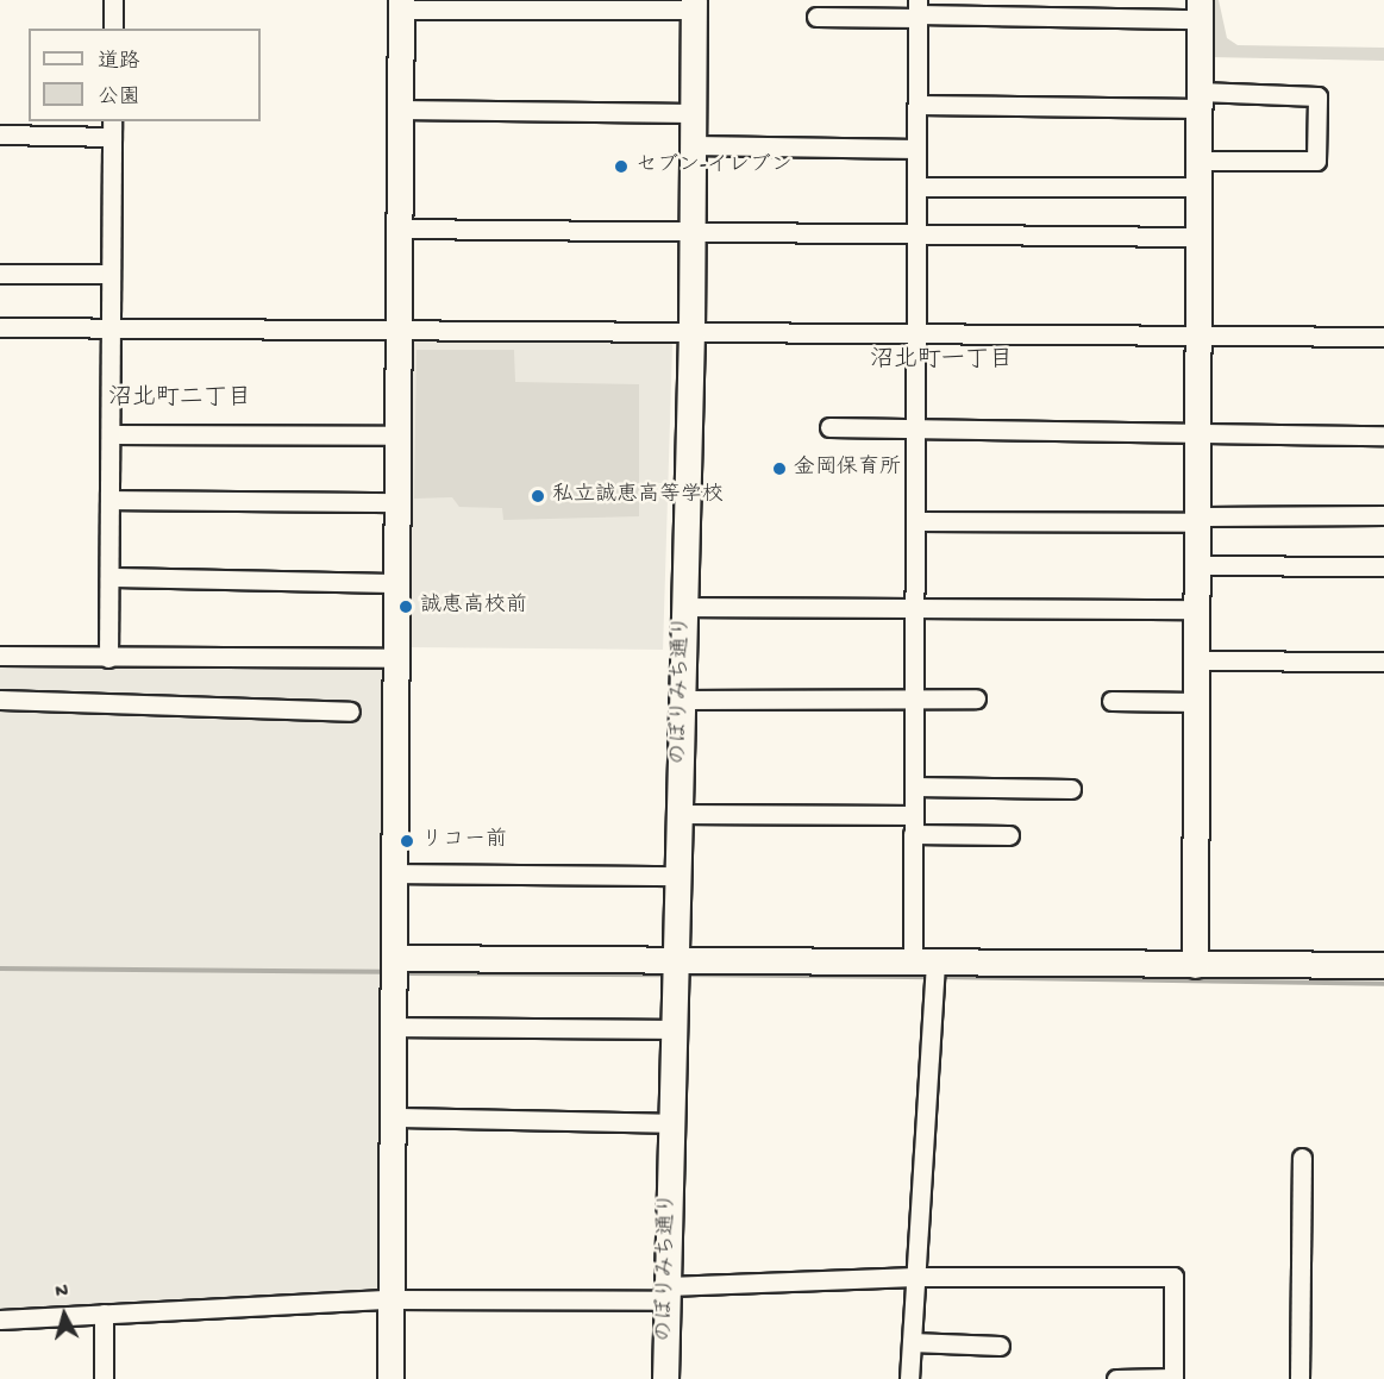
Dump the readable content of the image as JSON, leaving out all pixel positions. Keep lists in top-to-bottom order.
{
  "streets": {
    "street": ["のぼりみち通り"]
  },
  "districts": ["沼北町一丁目", "沼北町二丁目"],
  "places": [
    "セブン-イレブン",
    "金岡保育所",
    "私立誠恵高等学校",
    "誠恵高校前",
    "リコー前"
  ],
  "legend": ["道路", "公園"],
  "north": "top"
}
